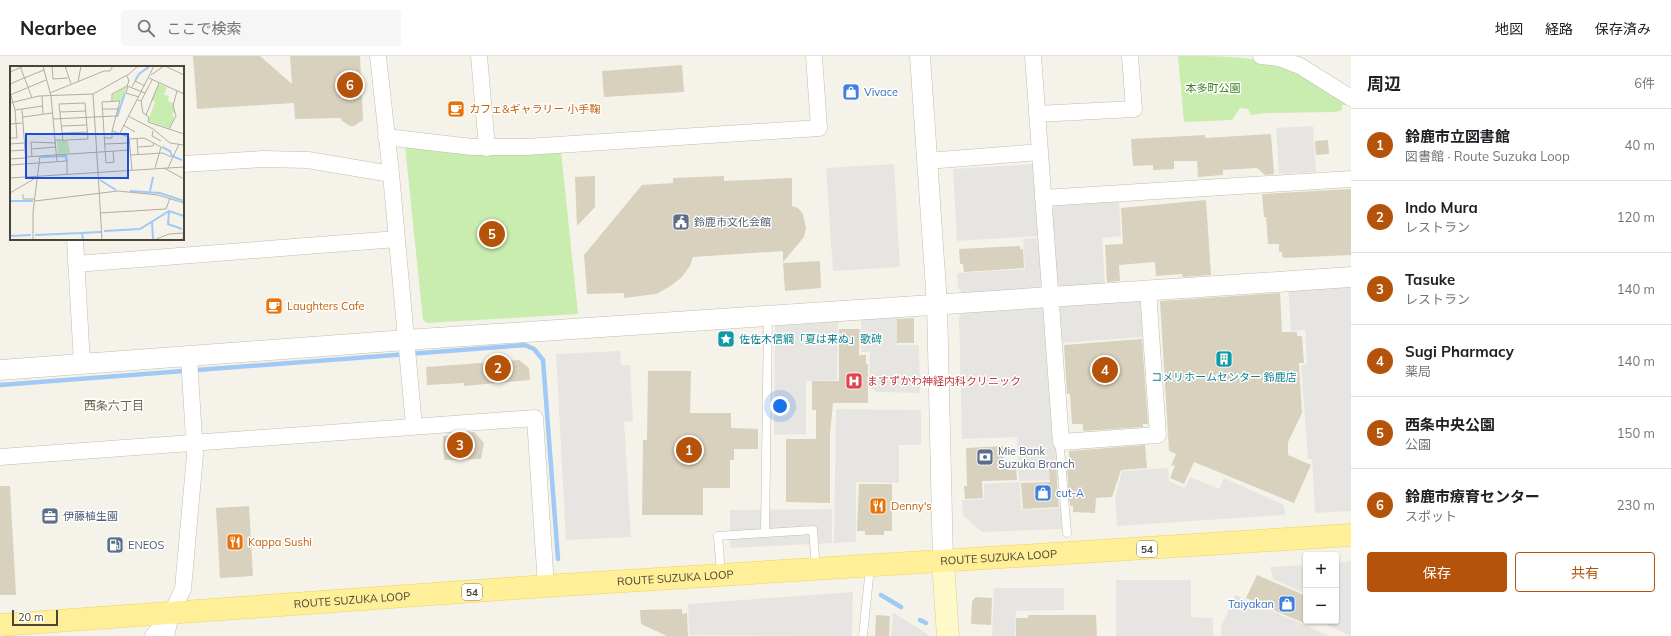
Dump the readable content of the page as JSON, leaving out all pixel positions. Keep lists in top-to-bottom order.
{
  "streets": {
    "main road": ["54", "ROUTE SUZUKA LOOP"]
  },
  "districts": ["西条六丁目"],
  "parks": ["本多町公園"],
  "places": {
    "shop": ["Vivace", "cut-A", "Taiyakan"],
    "cafe": ["カフェ&ギャラリー 小手鞠", "Laughters Cafe"],
    "public building": ["鈴鹿市文化会館"],
    "place": ["佐佐木信綱「夏は来ぬ」歌碑"],
    "building": ["コメリホームセンター 鈴鹿店"],
    "hospital": ["ますずかわ神経内科クリニック"],
    "bank": ["Mie Bank Suzuka Branch"],
    "restaurant": ["Denny's", "Kappa Sushi"],
    "office": ["伊藤植生園"],
    "fuel station": ["ENEOS"]
  },
  "scale_bar": "20 m",
  "page": {
    "header": "Nearbee",
    "search": "ここで検索",
    "nav": ["地図", "経路", "保存済み"],
    "heading": ["周辺", "6件"],
    "pins": [
      "6",
      "5",
      "2",
      "4",
      "3",
      "1"
    ],
    "list": [
      {
        "mark": "1",
        "name": "鈴鹿市立図書館",
        "note": "図書館 · Route Suzuka Loop",
        "value": "40 m"
      },
      {
        "mark": "2",
        "name": "Indo Mura",
        "note": "レストラン",
        "value": "120 m"
      },
      {
        "mark": "3",
        "name": "Tasuke",
        "note": "レストラン",
        "value": "140 m"
      },
      {
        "mark": "4",
        "name": "Sugi Pharmacy",
        "note": "薬局",
        "value": "140 m"
      },
      {
        "mark": "5",
        "name": "西条中央公園",
        "note": "公園",
        "value": "150 m"
      },
      {
        "mark": "6",
        "name": "鈴鹿市療育センター",
        "note": "スポット",
        "value": "230 m"
      }
    ],
    "buttons": ["保存", "共有"],
    "map_buttons": ["+", "−"],
    "scale": "20 m"
  }
}
